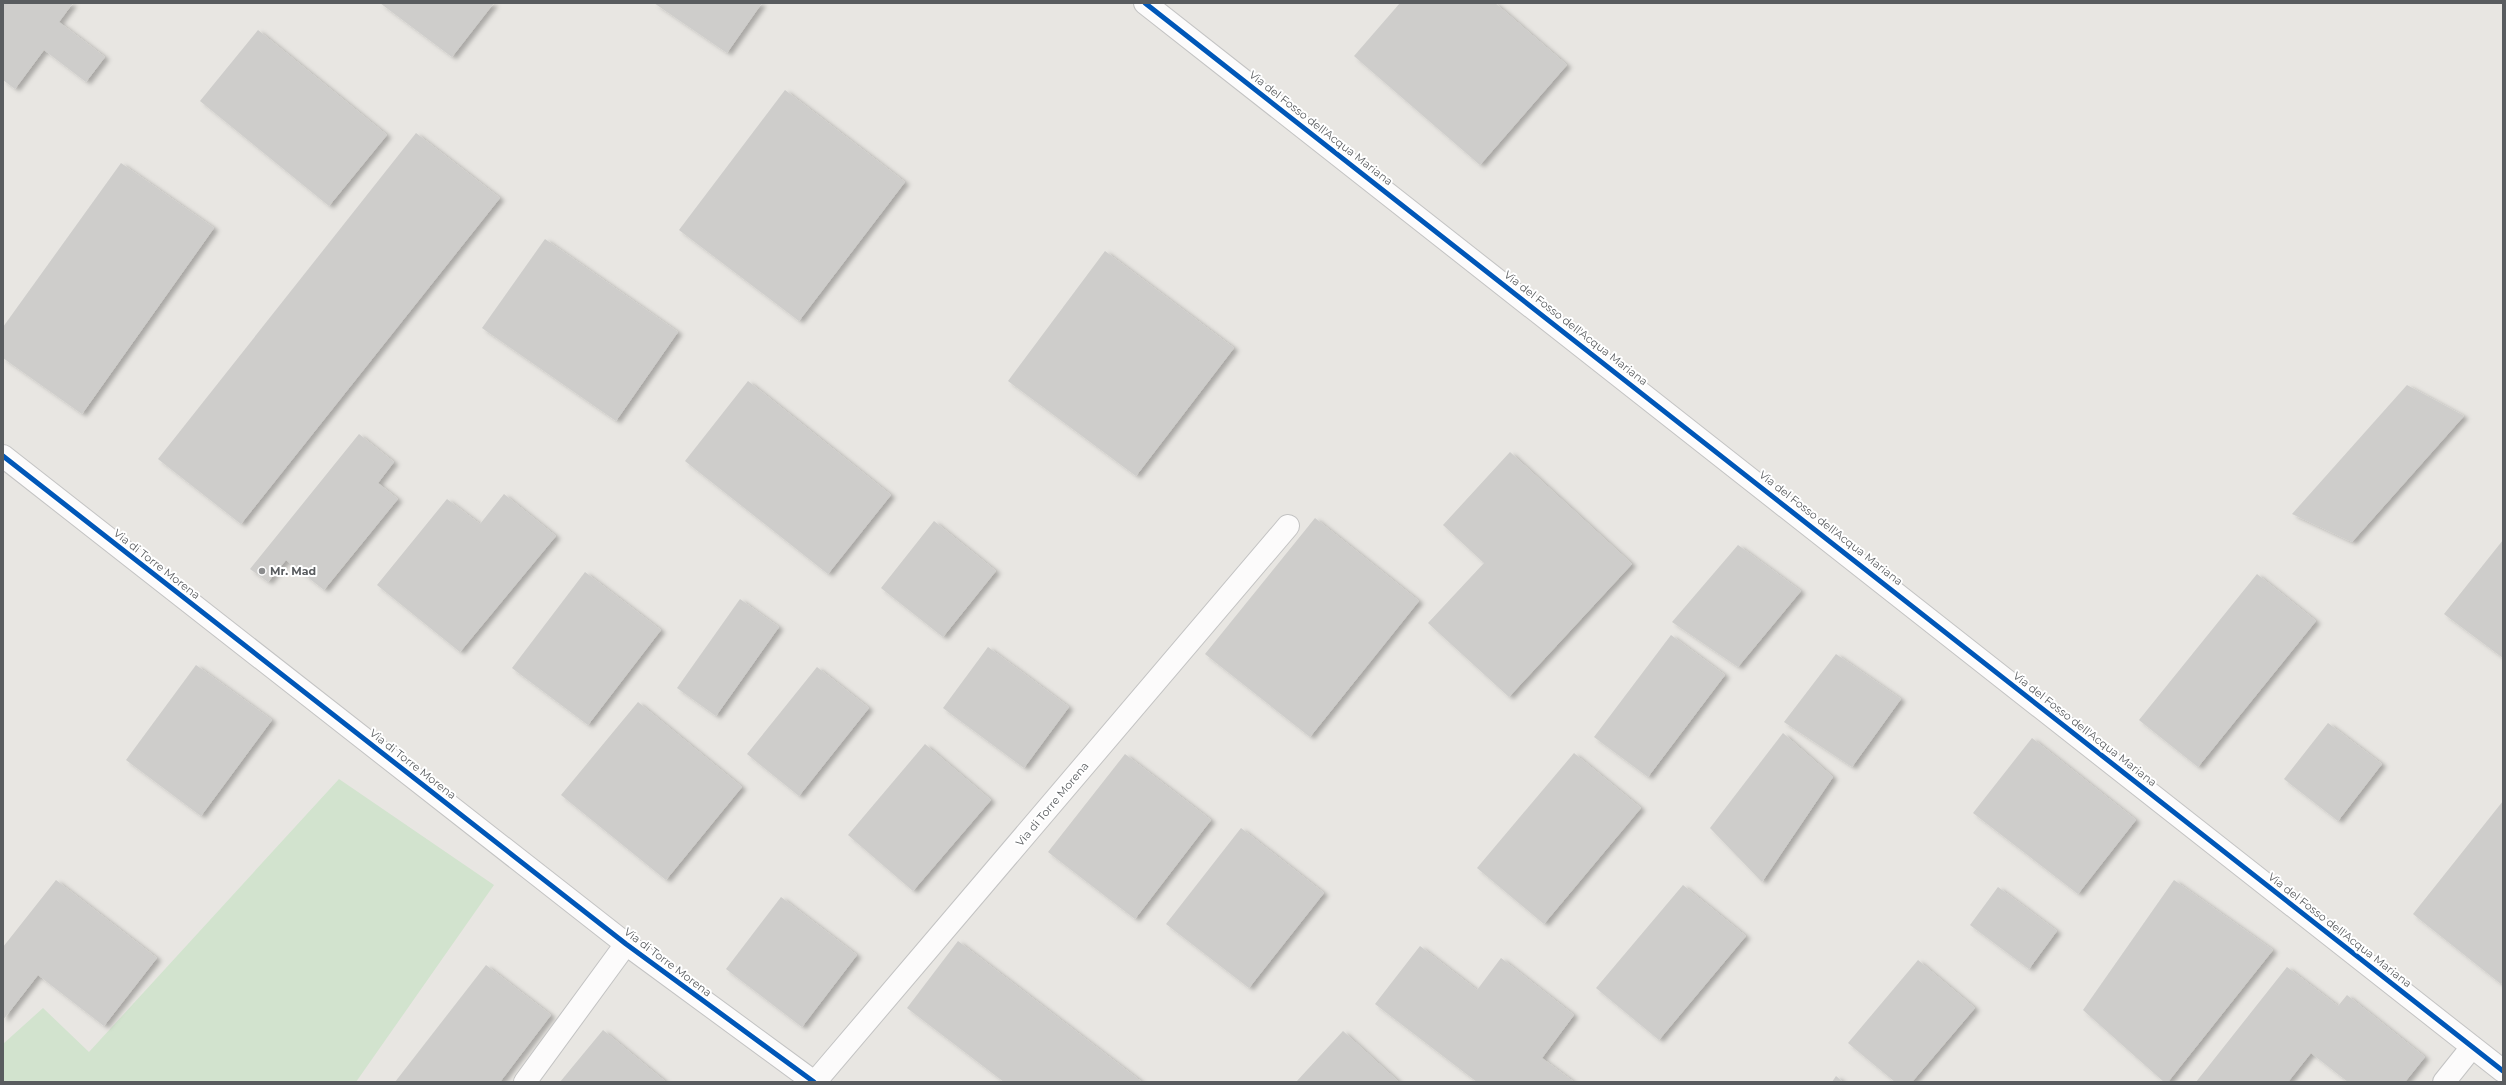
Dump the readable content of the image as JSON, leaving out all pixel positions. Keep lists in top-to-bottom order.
{
  "streets": {
    "street": ["Via del Fosso dell'Acqua Mariana", "Via di Torre Morena"]
  },
  "places": ["Mr. Mad"]
}
